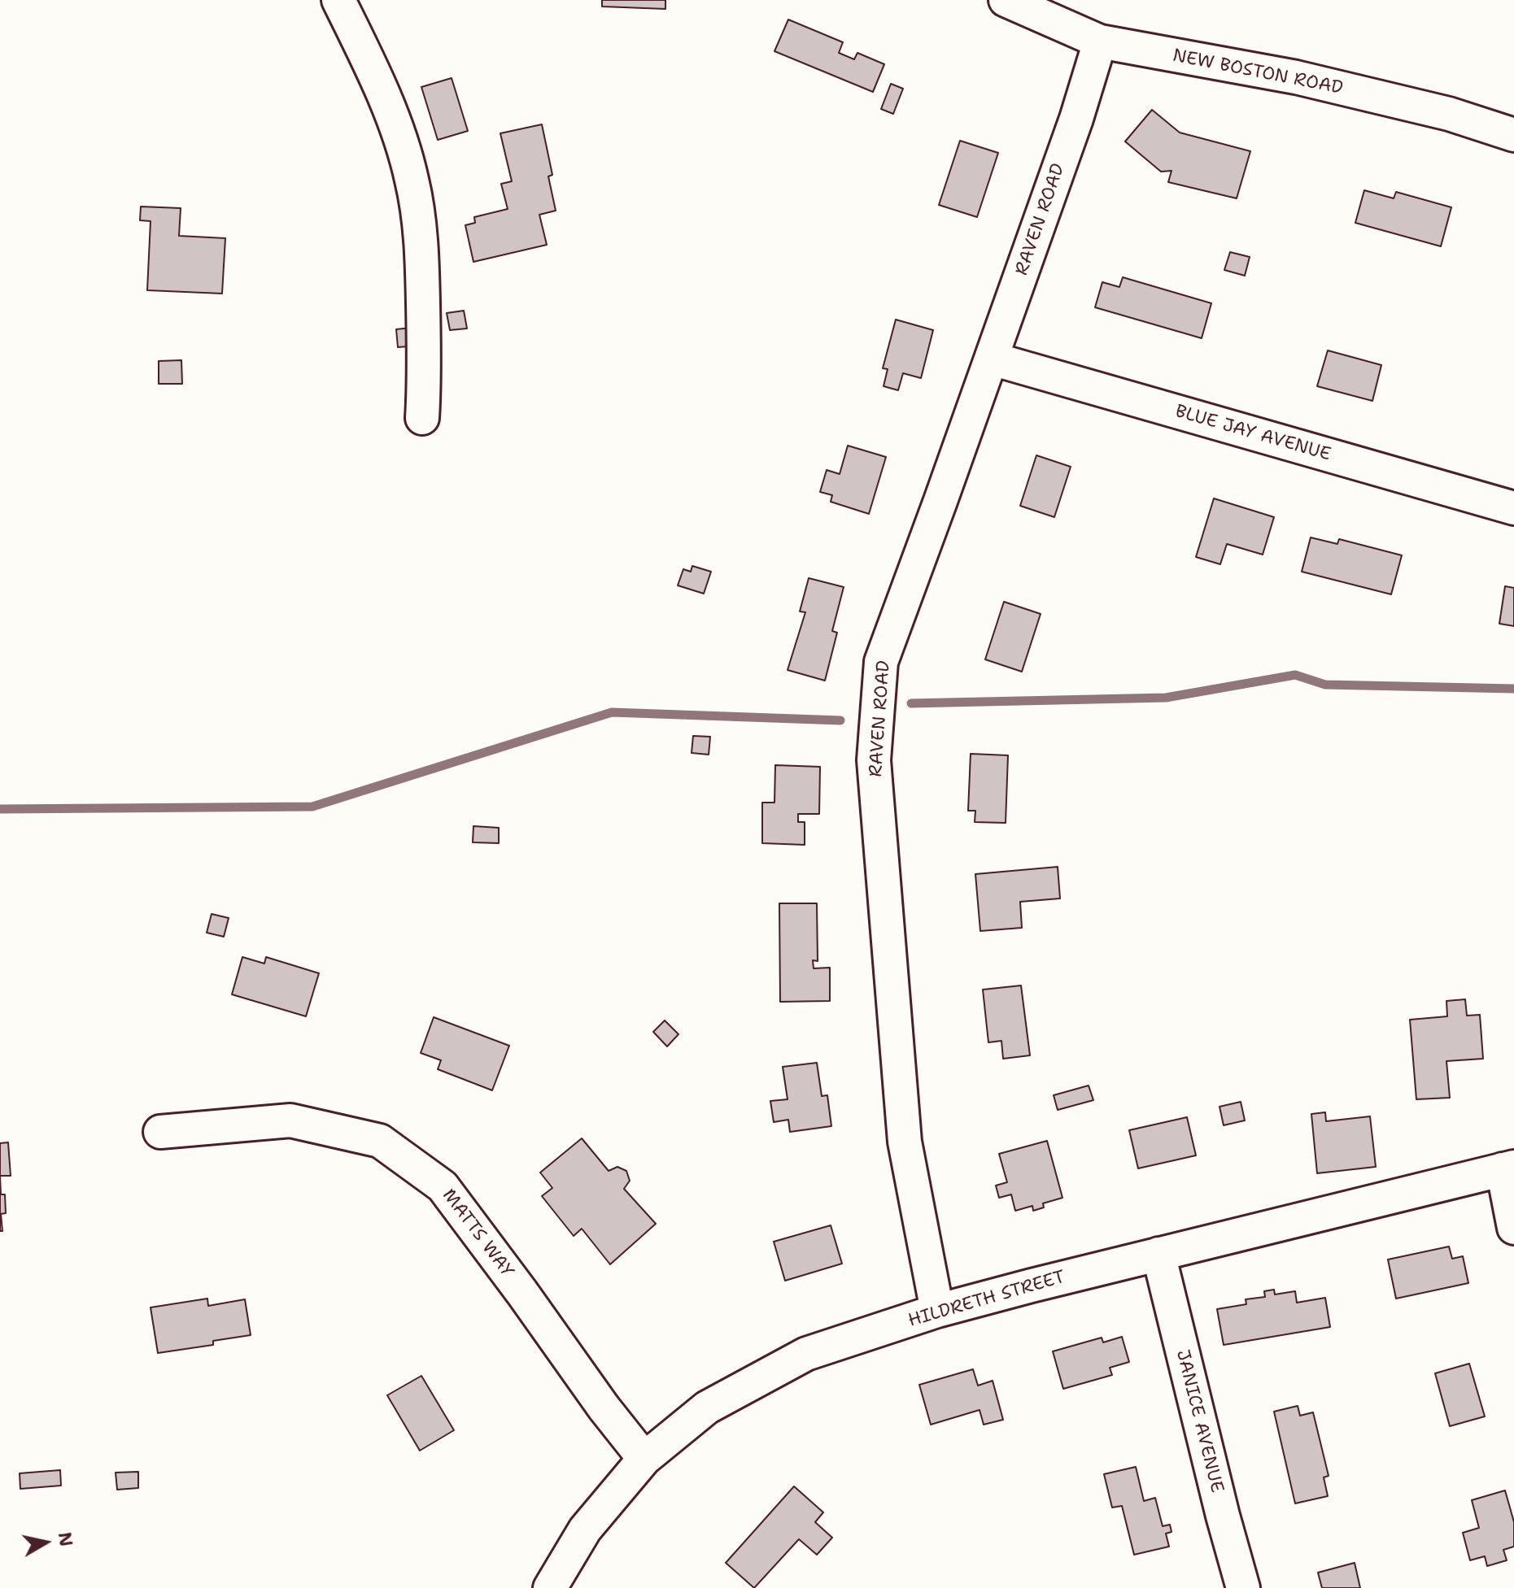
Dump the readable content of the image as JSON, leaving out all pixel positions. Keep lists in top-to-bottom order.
{
  "streets": {
    "street": [
      "NEW BOSTON ROAD",
      "RAVEN ROAD",
      "BLUE JAY AVENUE",
      "MATTS WAY",
      "HILDRETH STREET",
      "JANICE AVENUE"
    ]
  },
  "crossings": [
    ["NEW BOSTON ROAD", "RAVEN ROAD"],
    ["RAVEN ROAD", "BLUE JAY AVENUE"],
    ["RAVEN ROAD", "HILDRETH STREET"],
    ["MATTS WAY", "HILDRETH STREET"],
    ["HILDRETH STREET", "JANICE AVENUE"]
  ],
  "north": "right"
}
